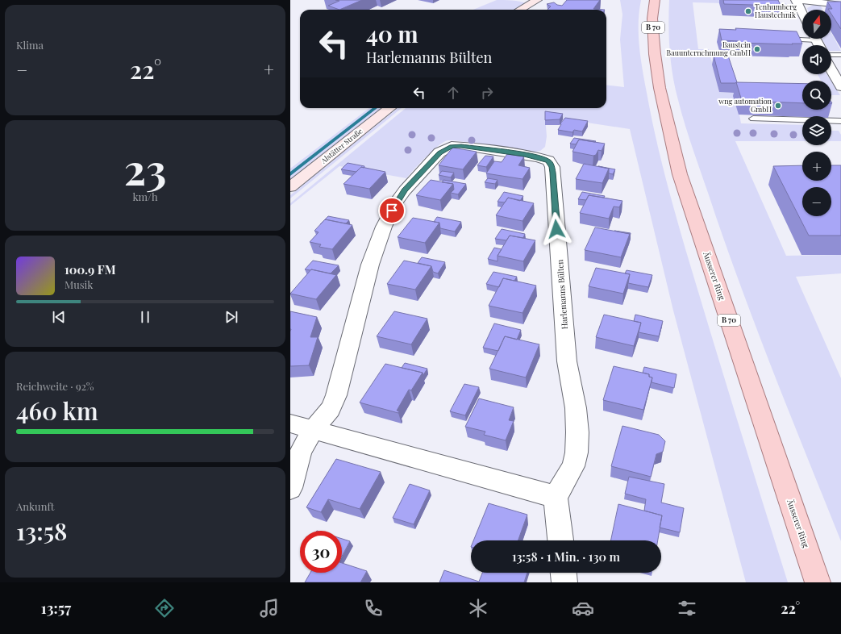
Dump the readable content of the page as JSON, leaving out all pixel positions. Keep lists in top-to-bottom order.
{
  "streets": {
    "main road": ["B 70", "Alstätter Straße", "Äusserer Ring"],
    "street": ["Harlemanns Bülten"]
  },
  "places": ["Tenhumberg Haustechnik", "Baustein Bauunternehmung GmbH", "wng automation GmbH"],
  "north": "top",
  "page": {
    "tile": [
      "Klima",
      ["23", "km/h"],
      ["Reichweite · 92%", "460 km"],
      ["Ankunft", "13:58"]
    ],
    "map_buttons": ["+", "−"],
    "turn": ["40 m", "Harlemanns Bülten"],
    "heat": ["−", "22°", "+"],
    "song": ["100.9 FM", "Musik"],
    "limit": "30",
    "trip": "13:58 · 1 Min. · 130 m",
    "tabs": ["13:57", "22°"]
  }
}
